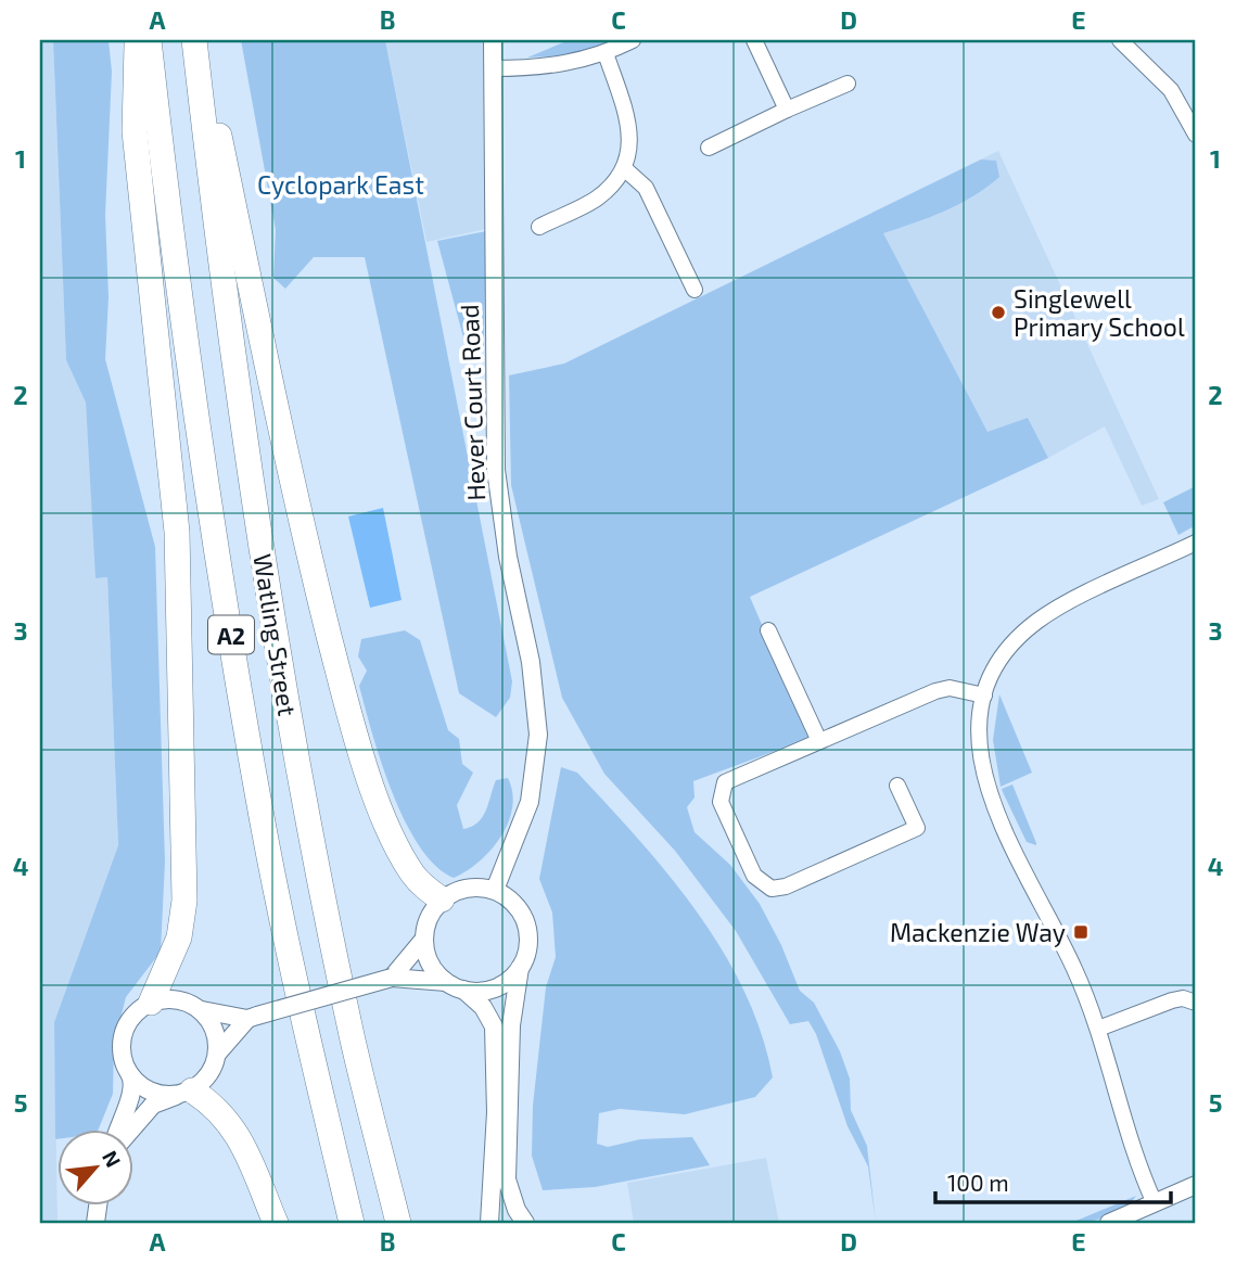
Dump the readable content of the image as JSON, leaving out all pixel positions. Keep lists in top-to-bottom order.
{
  "streets": {
    "highway": ["A2", "Watling Street"],
    "street": ["Hever Court Road"]
  },
  "parks": ["Cyclopark East"],
  "places": {
    "other": ["Singlewell Primary School"],
    "transit": ["Mackenzie Way"]
  },
  "scale_bar": "100 m",
  "north": "top right",
  "grid": {
    "columns": [
      "A",
      "B",
      "C",
      "D",
      "E"
    ],
    "rows": [
      "1",
      "2",
      "3",
      "4",
      "5"
    ]
  }
}
